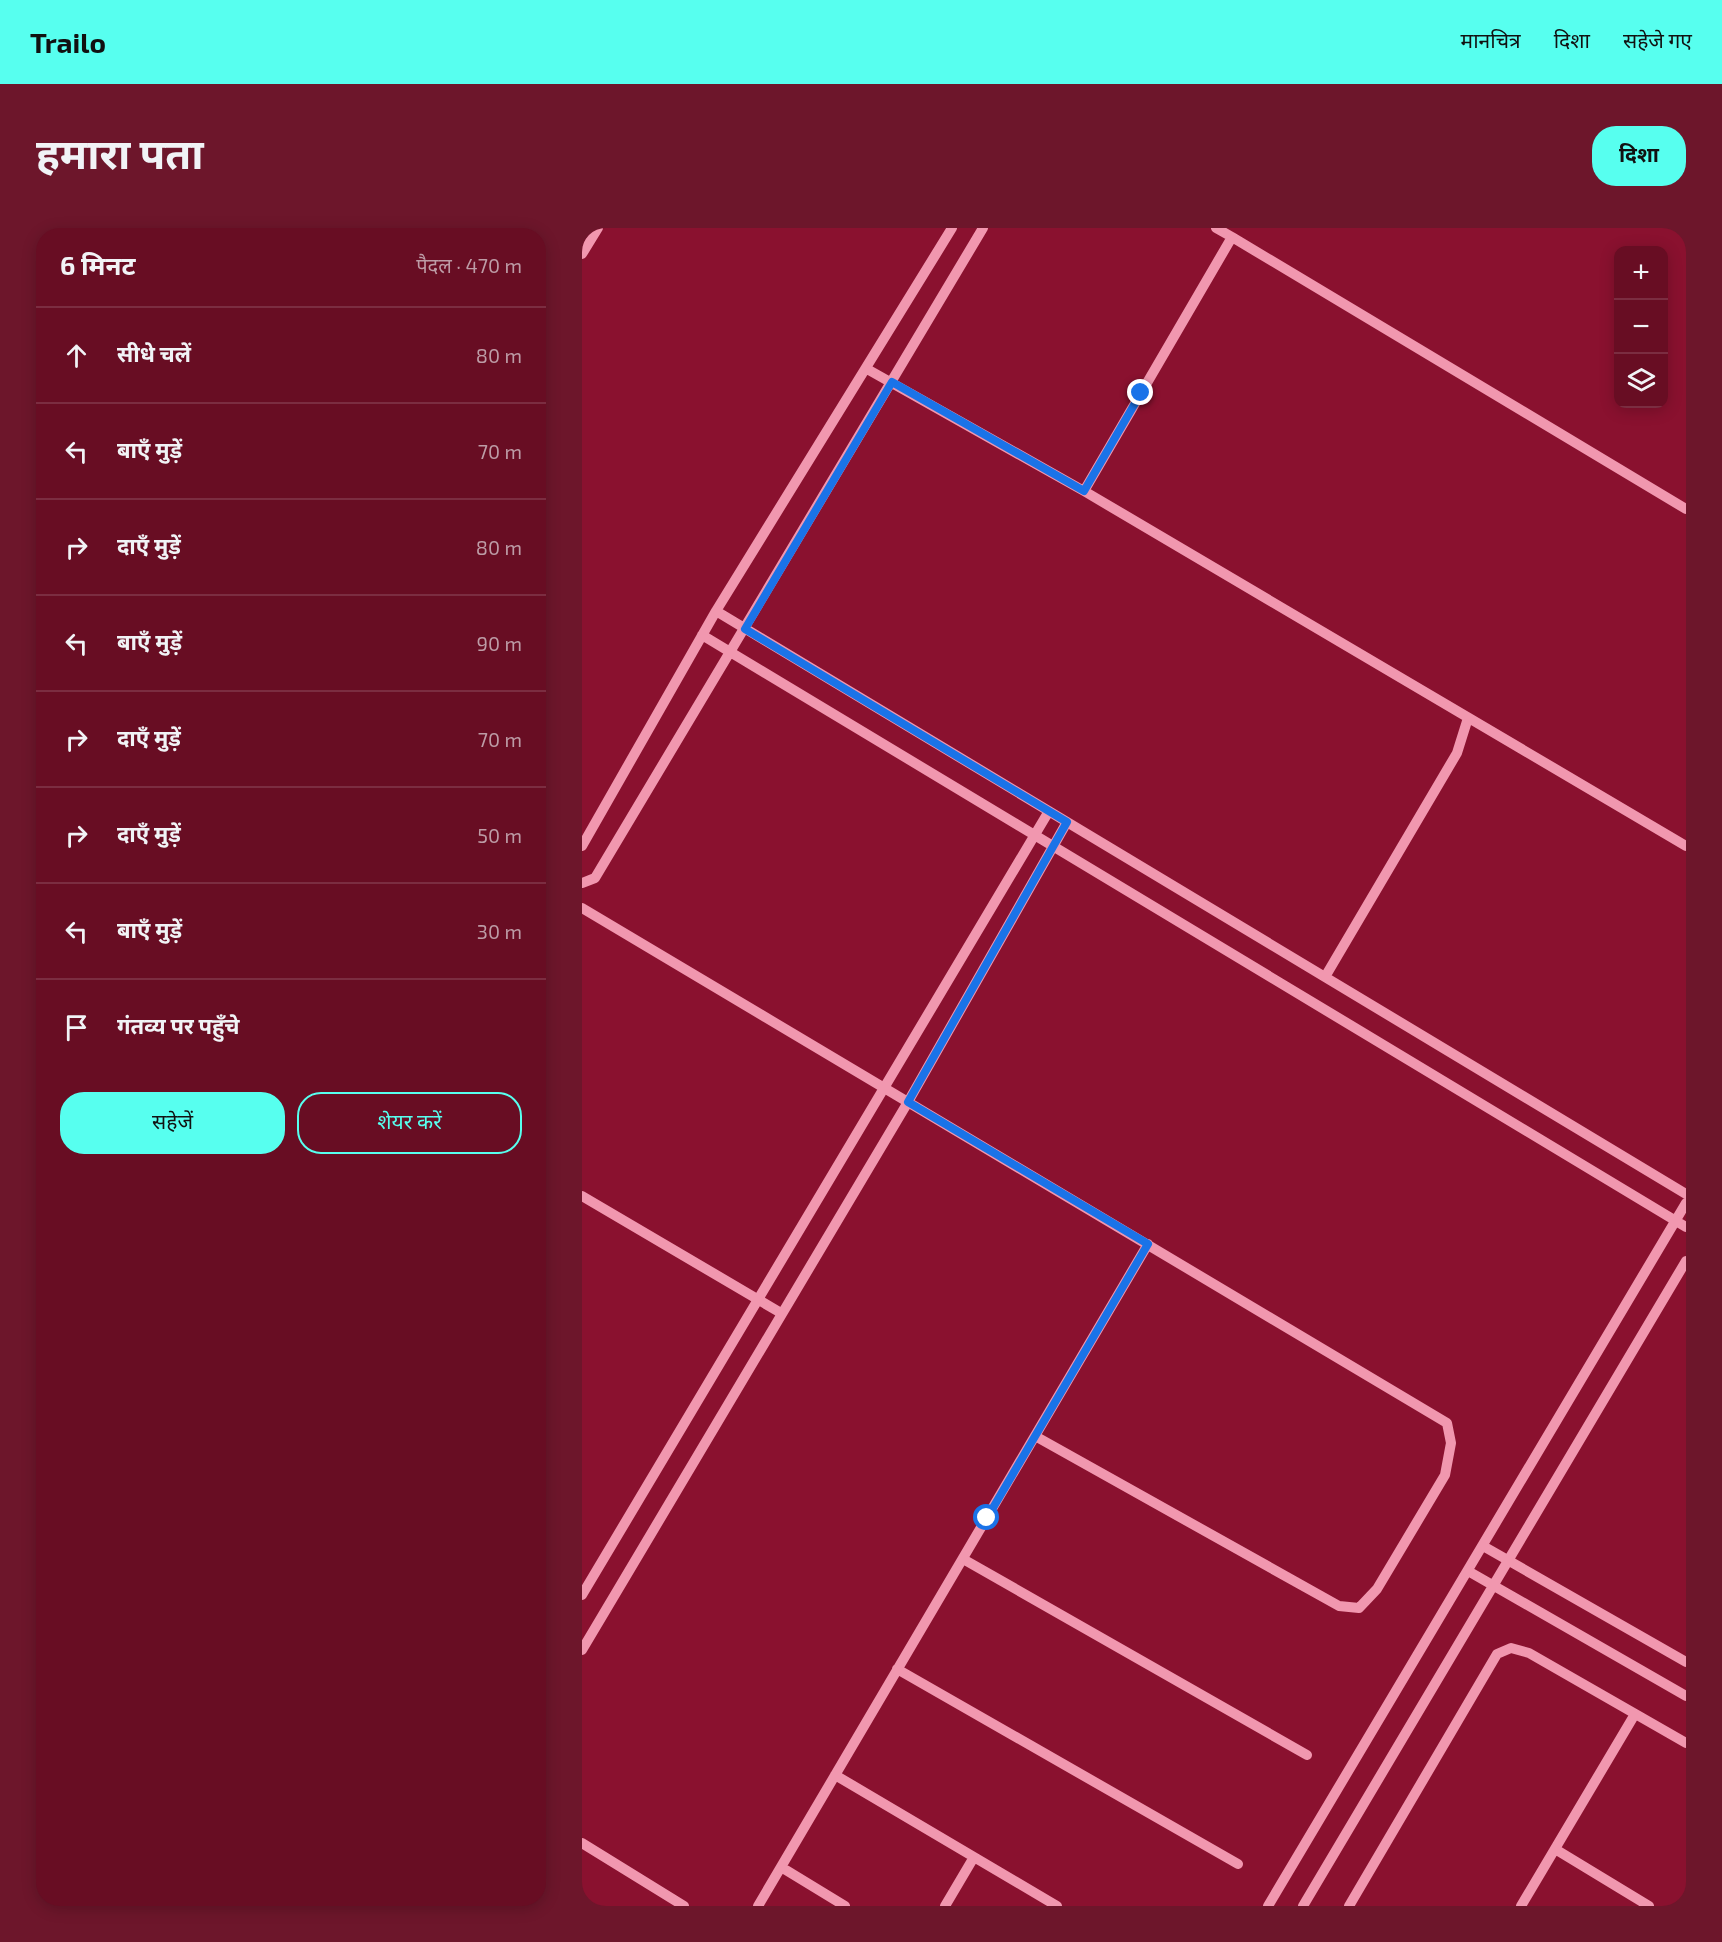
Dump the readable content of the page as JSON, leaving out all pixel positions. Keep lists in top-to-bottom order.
{
  "page": {
    "header": "Trailo",
    "nav": ["मानचित्र", "दिशा", "सहेजे गए"],
    "buttons": [
      "दिशा",
      ["सहेजें", "शेयर करें"]
    ],
    "title": "हमारा पता",
    "heading": ["6 मिनट", "पैदल · 470 m"],
    "map_buttons": ["+", "−"],
    "list": [
      ["सीधे चलें", "80 m"],
      ["बाएँ मुड़ें", "70 m"],
      ["दाएँ मुड़ें", "80 m"],
      ["बाएँ मुड़ें", "90 m"],
      ["दाएँ मुड़ें", "70 m"],
      ["दाएँ मुड़ें", "50 m"],
      ["बाएँ मुड़ें", "30 m"],
      "गंतव्य पर पहुँचे"
    ]
  }
}
